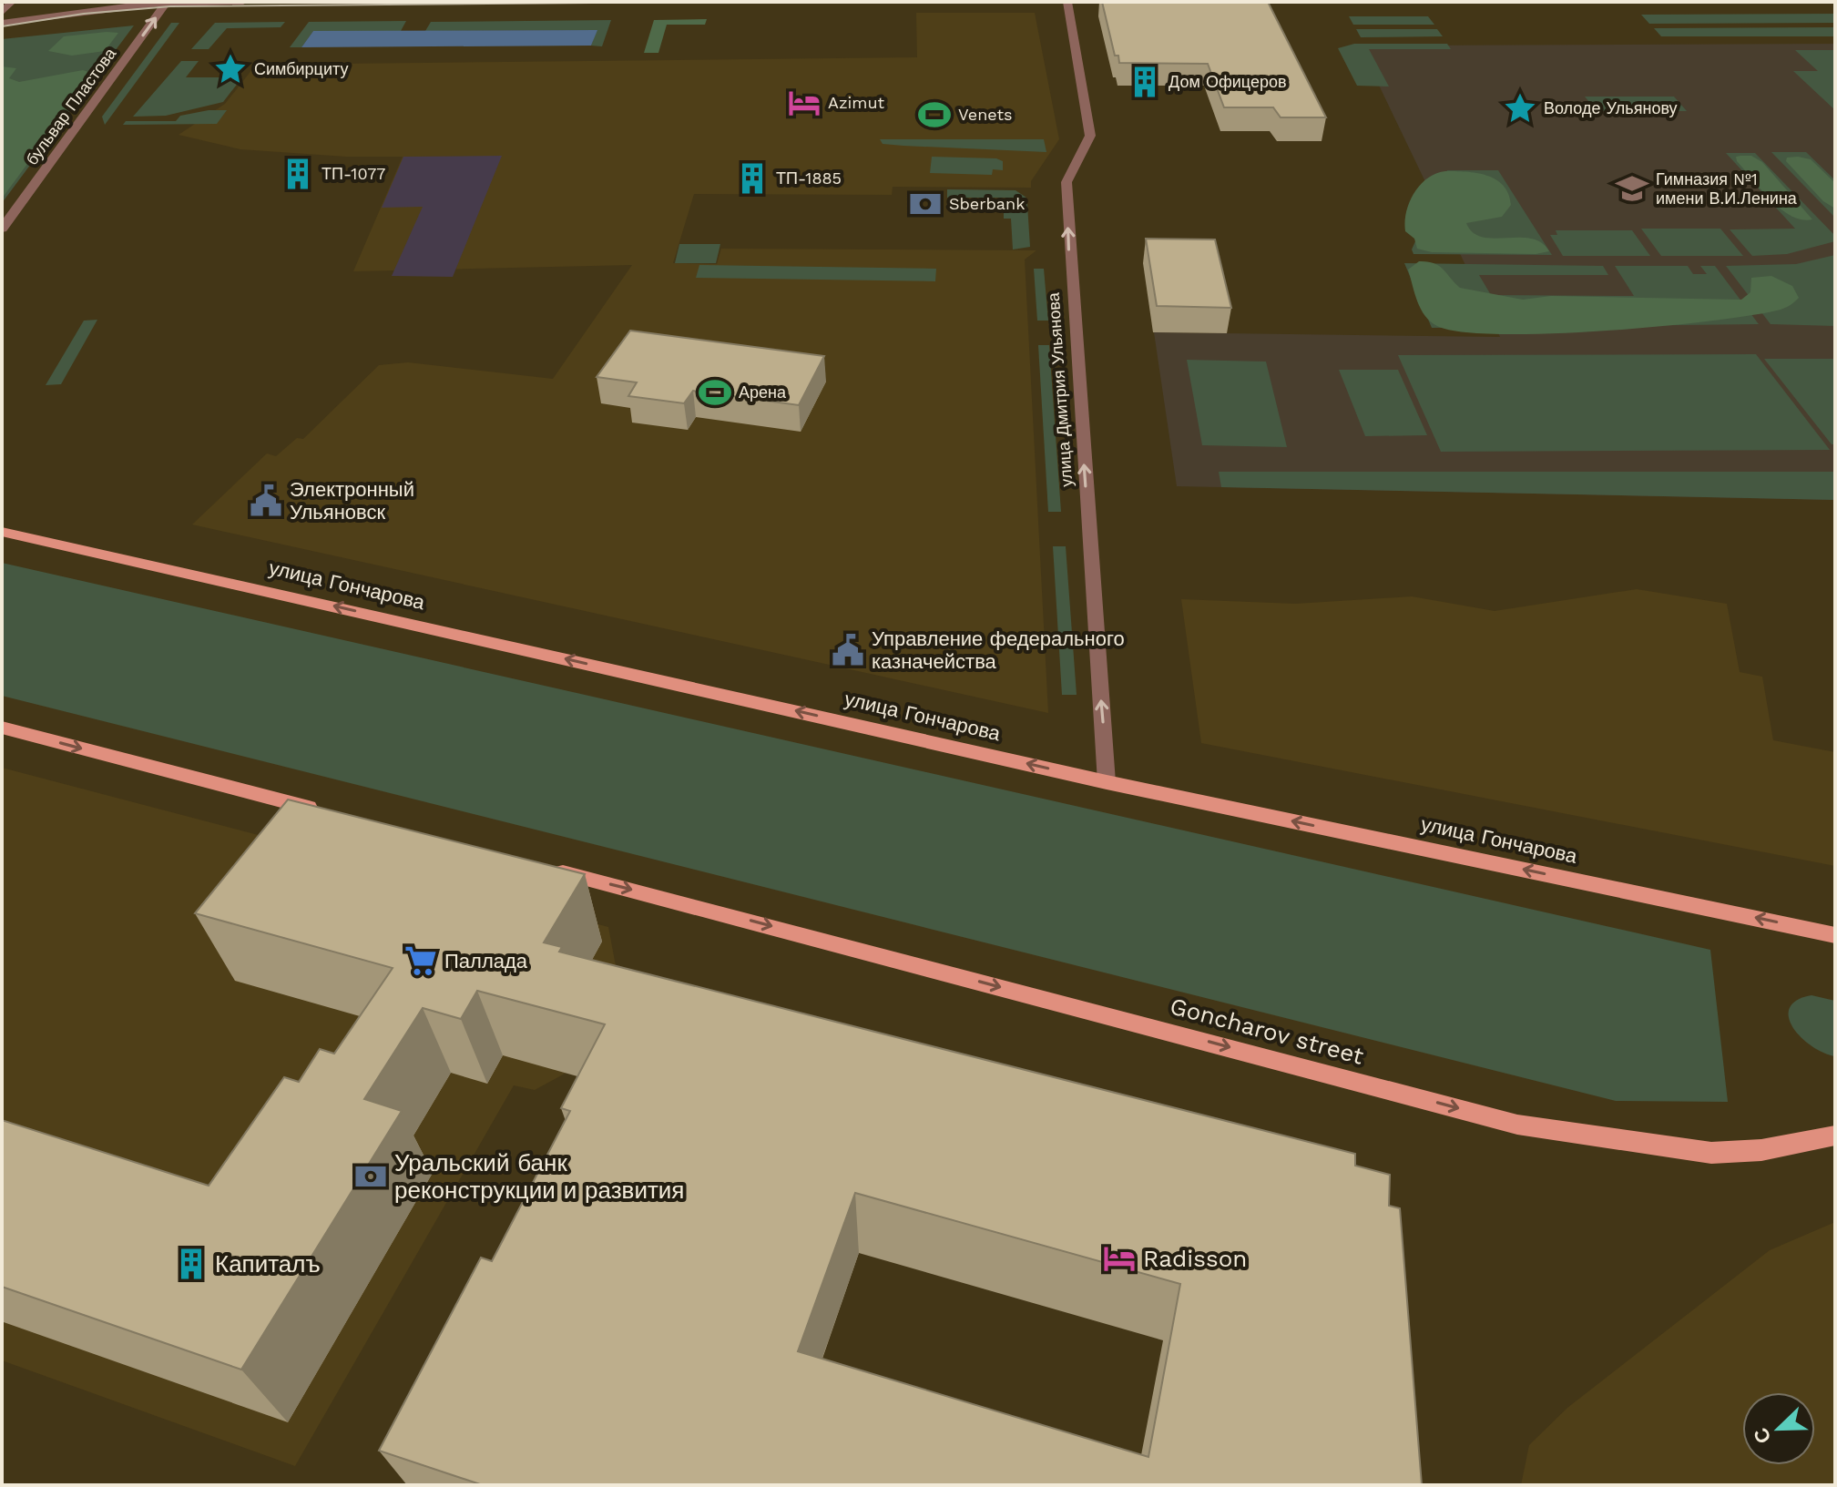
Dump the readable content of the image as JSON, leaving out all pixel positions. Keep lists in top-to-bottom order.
{
  "streets": {
    "main road": ["улица Гончарова"],
    "street": ["бульвар Пластова", "улица Дмитрия Ульянова"]
  },
  "crossings": [
    ["улица Дмитрия Ульянова", "улица Гончарова"]
  ],
  "one_way": ["бульвар Пластова", "улица Дмитрия Ульянова", "улица Гончарова"],
  "places": {
    "place": ["Симбирциту", "Володе Ульянову"],
    "building": [
      "Дом Офицеров",
      "ТП-1077",
      "ТП-1885",
      "Капиталъ"
    ],
    "hotel": ["Azimut", "Radisson"],
    "sports": ["Venets", "Арена"],
    "school or university": ["Гимназия №1 имени В.И.Ленина"],
    "bank": ["Sberbank", "Уральский банк реконструкции и развития"],
    "public building": ["Электронный Ульяновск", "Управление федерального казначейства"],
    "supermarket": ["Паллада"]
  },
  "north": "bottom left"
}
